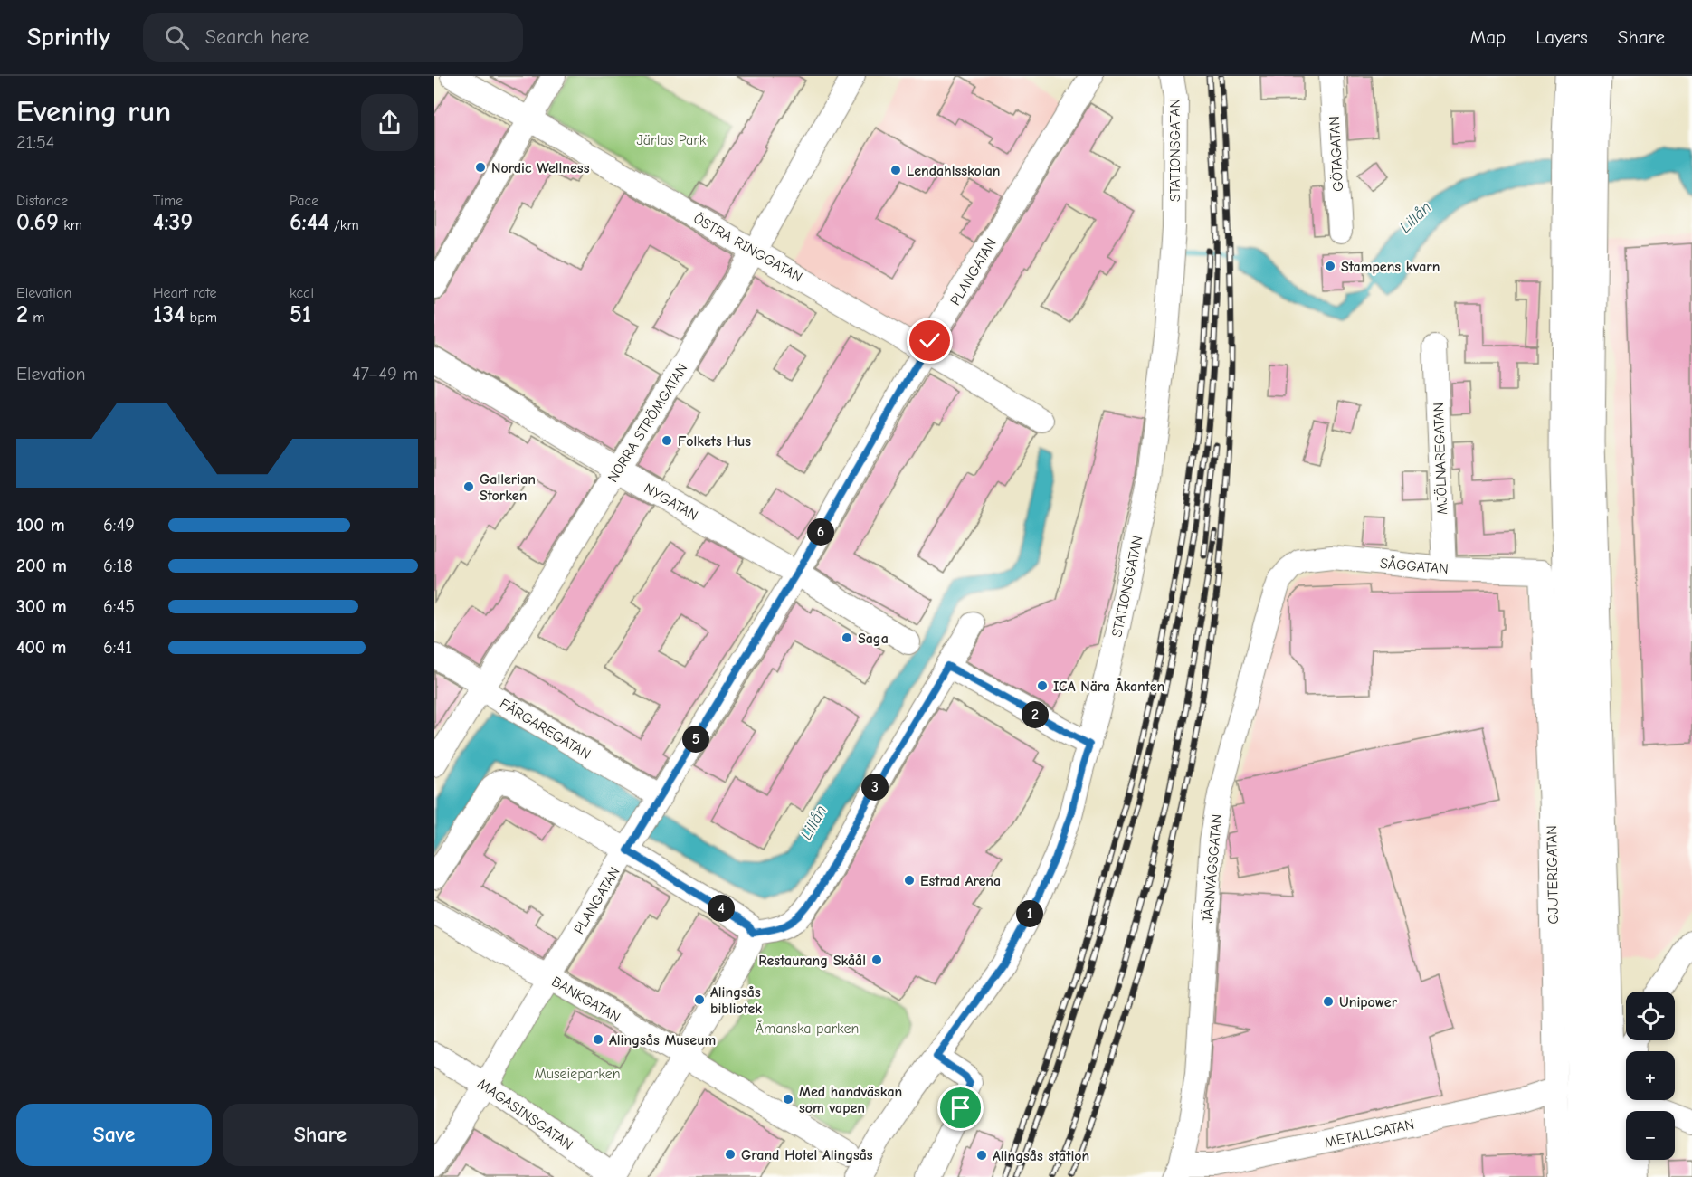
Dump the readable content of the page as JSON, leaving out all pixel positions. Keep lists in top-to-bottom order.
{
  "streets": {
    "street": [
      "STATIONSGATAN",
      "GÖTAGATAN",
      "ÖSTRA RINGGATAN",
      "PLANGATAN",
      "NORRA STRÖMGATAN",
      "MJÖLNAREGATAN",
      "NYGATAN",
      "SÅGGATAN",
      "FÄRGAREGATAN",
      "JÄRNVÄGSGATAN",
      "GJUTERIGATAN",
      "BANKGATAN",
      "MAGASINSGATAN",
      "METALLGATAN"
    ]
  },
  "crossings": [
    ["ÖSTRA RINGGATAN", "PLANGATAN"],
    ["ÖSTRA RINGGATAN", "NORRA STRÖMGATAN"],
    ["PLANGATAN", "NYGATAN"],
    ["PLANGATAN", "FÄRGAREGATAN"],
    ["PLANGATAN", "BANKGATAN"],
    ["PLANGATAN", "MAGASINSGATAN"],
    ["NORRA STRÖMGATAN", "NYGATAN"],
    ["NORRA STRÖMGATAN", "FÄRGAREGATAN"],
    ["MJÖLNAREGATAN", "SÅGGATAN"],
    ["SÅGGATAN", "JÄRNVÄGSGATAN"],
    ["SÅGGATAN", "GJUTERIGATAN"],
    ["JÄRNVÄGSGATAN", "METALLGATAN"],
    ["GJUTERIGATAN", "METALLGATAN"]
  ],
  "water": ["Lillån"],
  "parks": ["Järtas Park", "Åmanska parken", "Museieparken"],
  "places": [
    "Nordic Wellness",
    "Lendahlsskolan",
    "Stampens kvarn",
    "Folkets Hus",
    "Gallerian Storken",
    "Saga",
    "ICA Nära Åkanten",
    "Estrad Arena",
    "Restaurang Skåål",
    "Alingsås bibliotek",
    "Unipower",
    "Alingsås Museum",
    "Med handväskan som vapen",
    "Grand Hotel Alingsås",
    "Alingsås station"
  ],
  "page": {
    "header": "Sprintly",
    "search": "Search here",
    "nav": ["Map", "Layers", "Share"],
    "heading": ["Evening run", "21:54"],
    "stats": [
      ["Distance", "0.69 km"],
      ["Time", "4:39"],
      ["Pace", "6:44 /km"],
      ["Elevation", "2 m"],
      ["Heart rate", "134 bpm"],
      ["kcal", "51"]
    ],
    "chart": ["Elevation", "47–49 m"],
    "list": [
      {
        "name": "100 m",
        "note": "6:49"
      },
      {
        "name": "200 m",
        "note": "6:18"
      },
      {
        "name": "300 m",
        "note": "6:45"
      },
      {
        "name": "400 m",
        "note": "6:41"
      }
    ],
    "pins": [
      "6",
      "2",
      "5",
      "3",
      "4",
      "1"
    ],
    "map_buttons": ["+", "−"],
    "buttons": ["Save", "Share"]
  }
}
